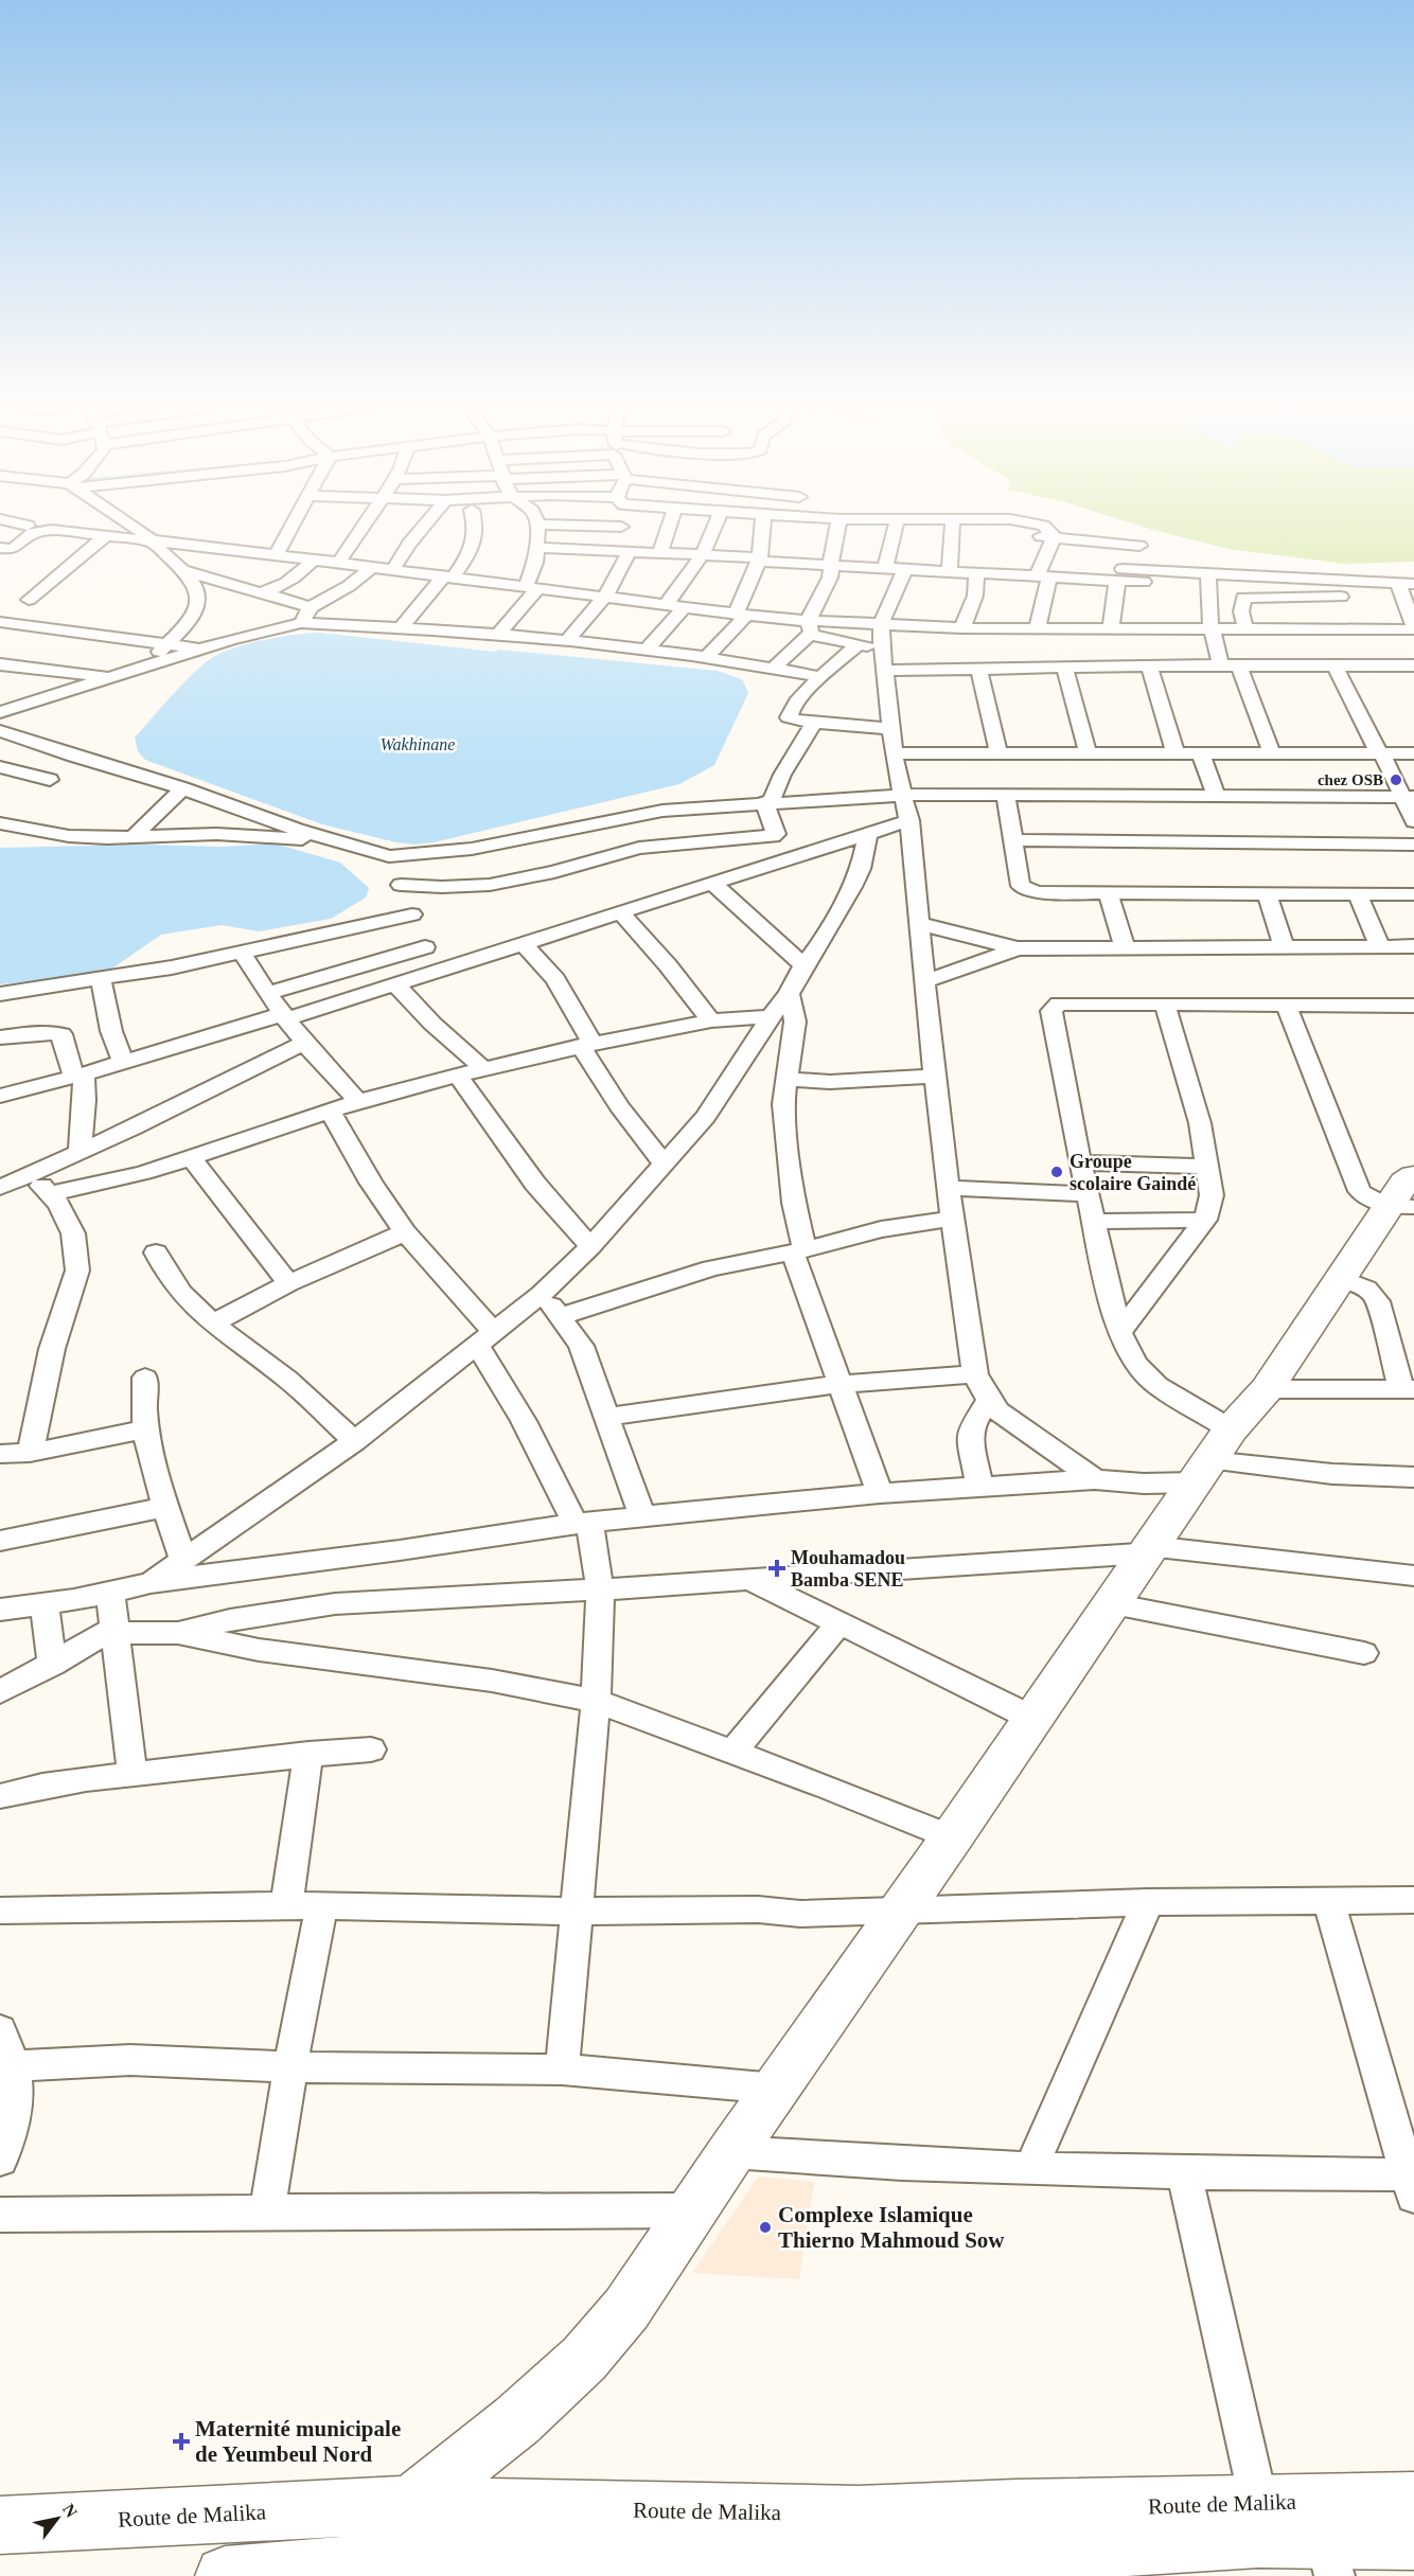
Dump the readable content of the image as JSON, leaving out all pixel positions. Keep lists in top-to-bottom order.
{
  "streets": {
    "main road": ["Route de Malika"]
  },
  "water": ["Wakhinane"],
  "places": {
    "other": ["chez OSB", "Groupe scolaire Gaindé", "Complexe Islamique Thierno Mahmoud Sow"],
    "health": ["Mouhamadou Bamba SENE", "Maternité municipale de Yeumbeul Nord"]
  },
  "north": "top right"
}
